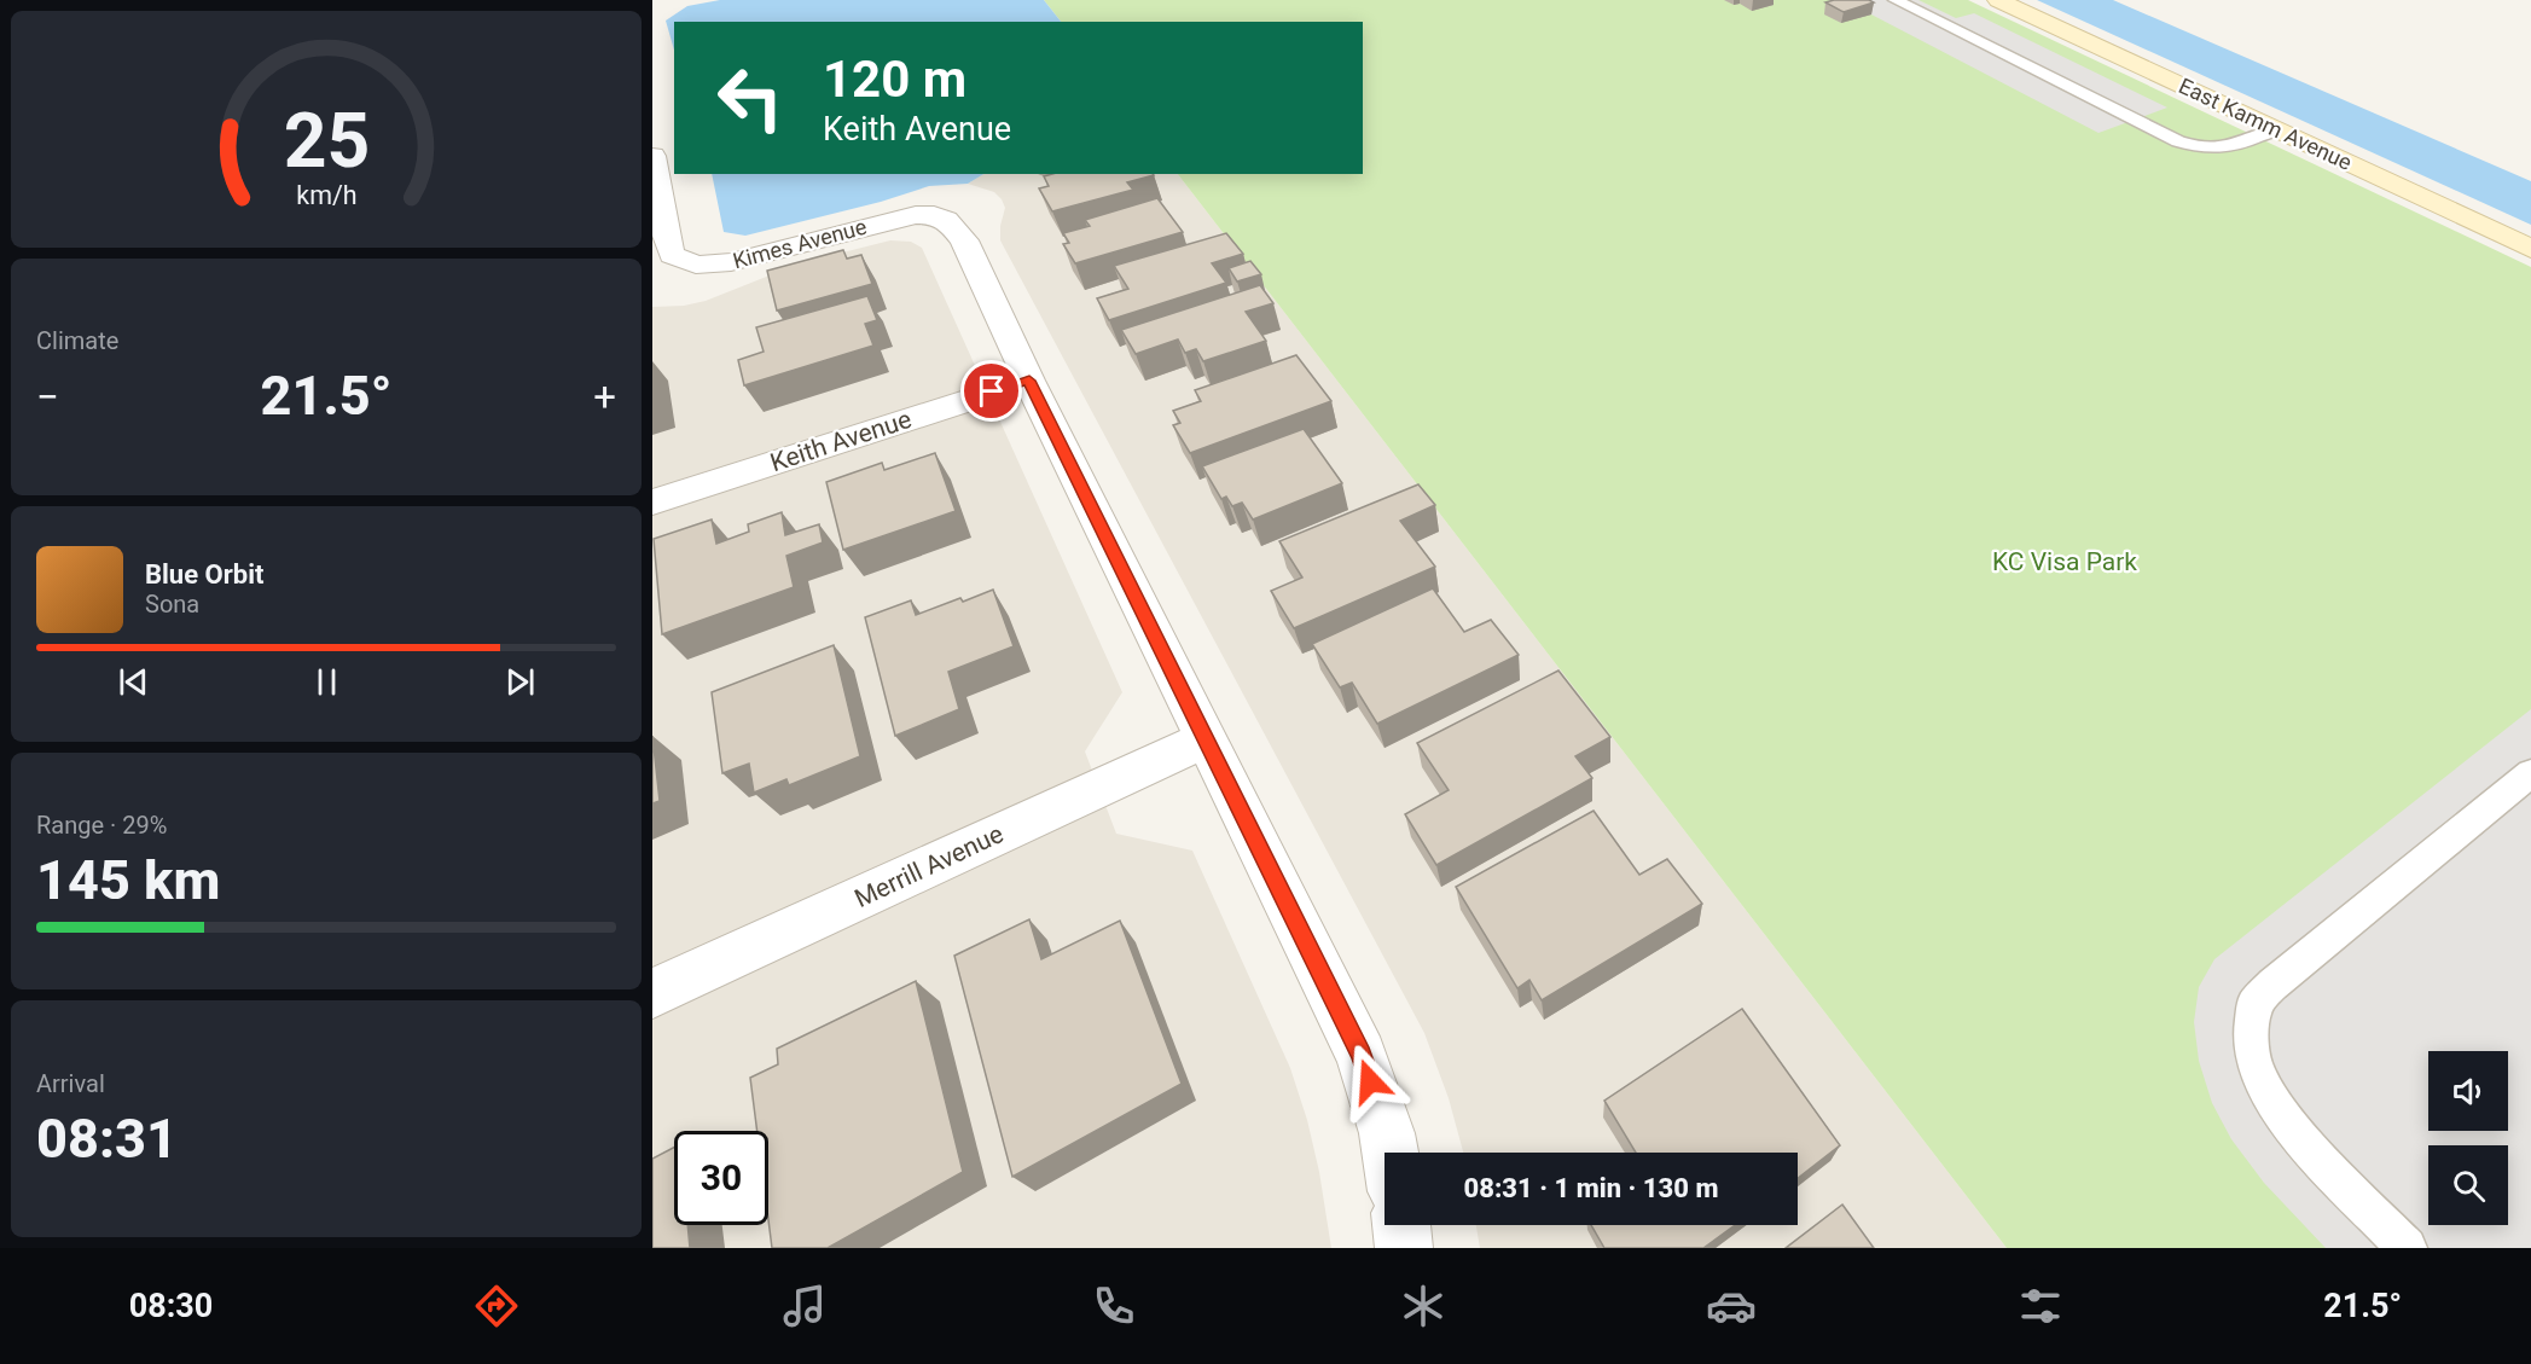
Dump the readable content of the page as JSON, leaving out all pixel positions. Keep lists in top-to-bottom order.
{
  "streets": {
    "street": [
      "East Kamm Avenue",
      "Kimes Avenue",
      "Keith Avenue",
      "Merrill Avenue"
    ]
  },
  "crossings": [
    ["Kimes Avenue", "Keith Avenue"]
  ],
  "parks": ["KC Visa Park"],
  "page": {
    "turn": ["120 m", "Keith Avenue"],
    "tile": [
      "Climate",
      ["Range · 29%", "145 km"],
      ["Arrival", "08:31"]
    ],
    "heat": ["−", "21.5°", "+"],
    "song": ["Blue Orbit", "Sona"],
    "limit": "30",
    "trip": "08:31 · 1 min · 130 m",
    "tabs": ["08:30", "21.5°"],
    "gauge": ["25", "km/h"]
  }
}
